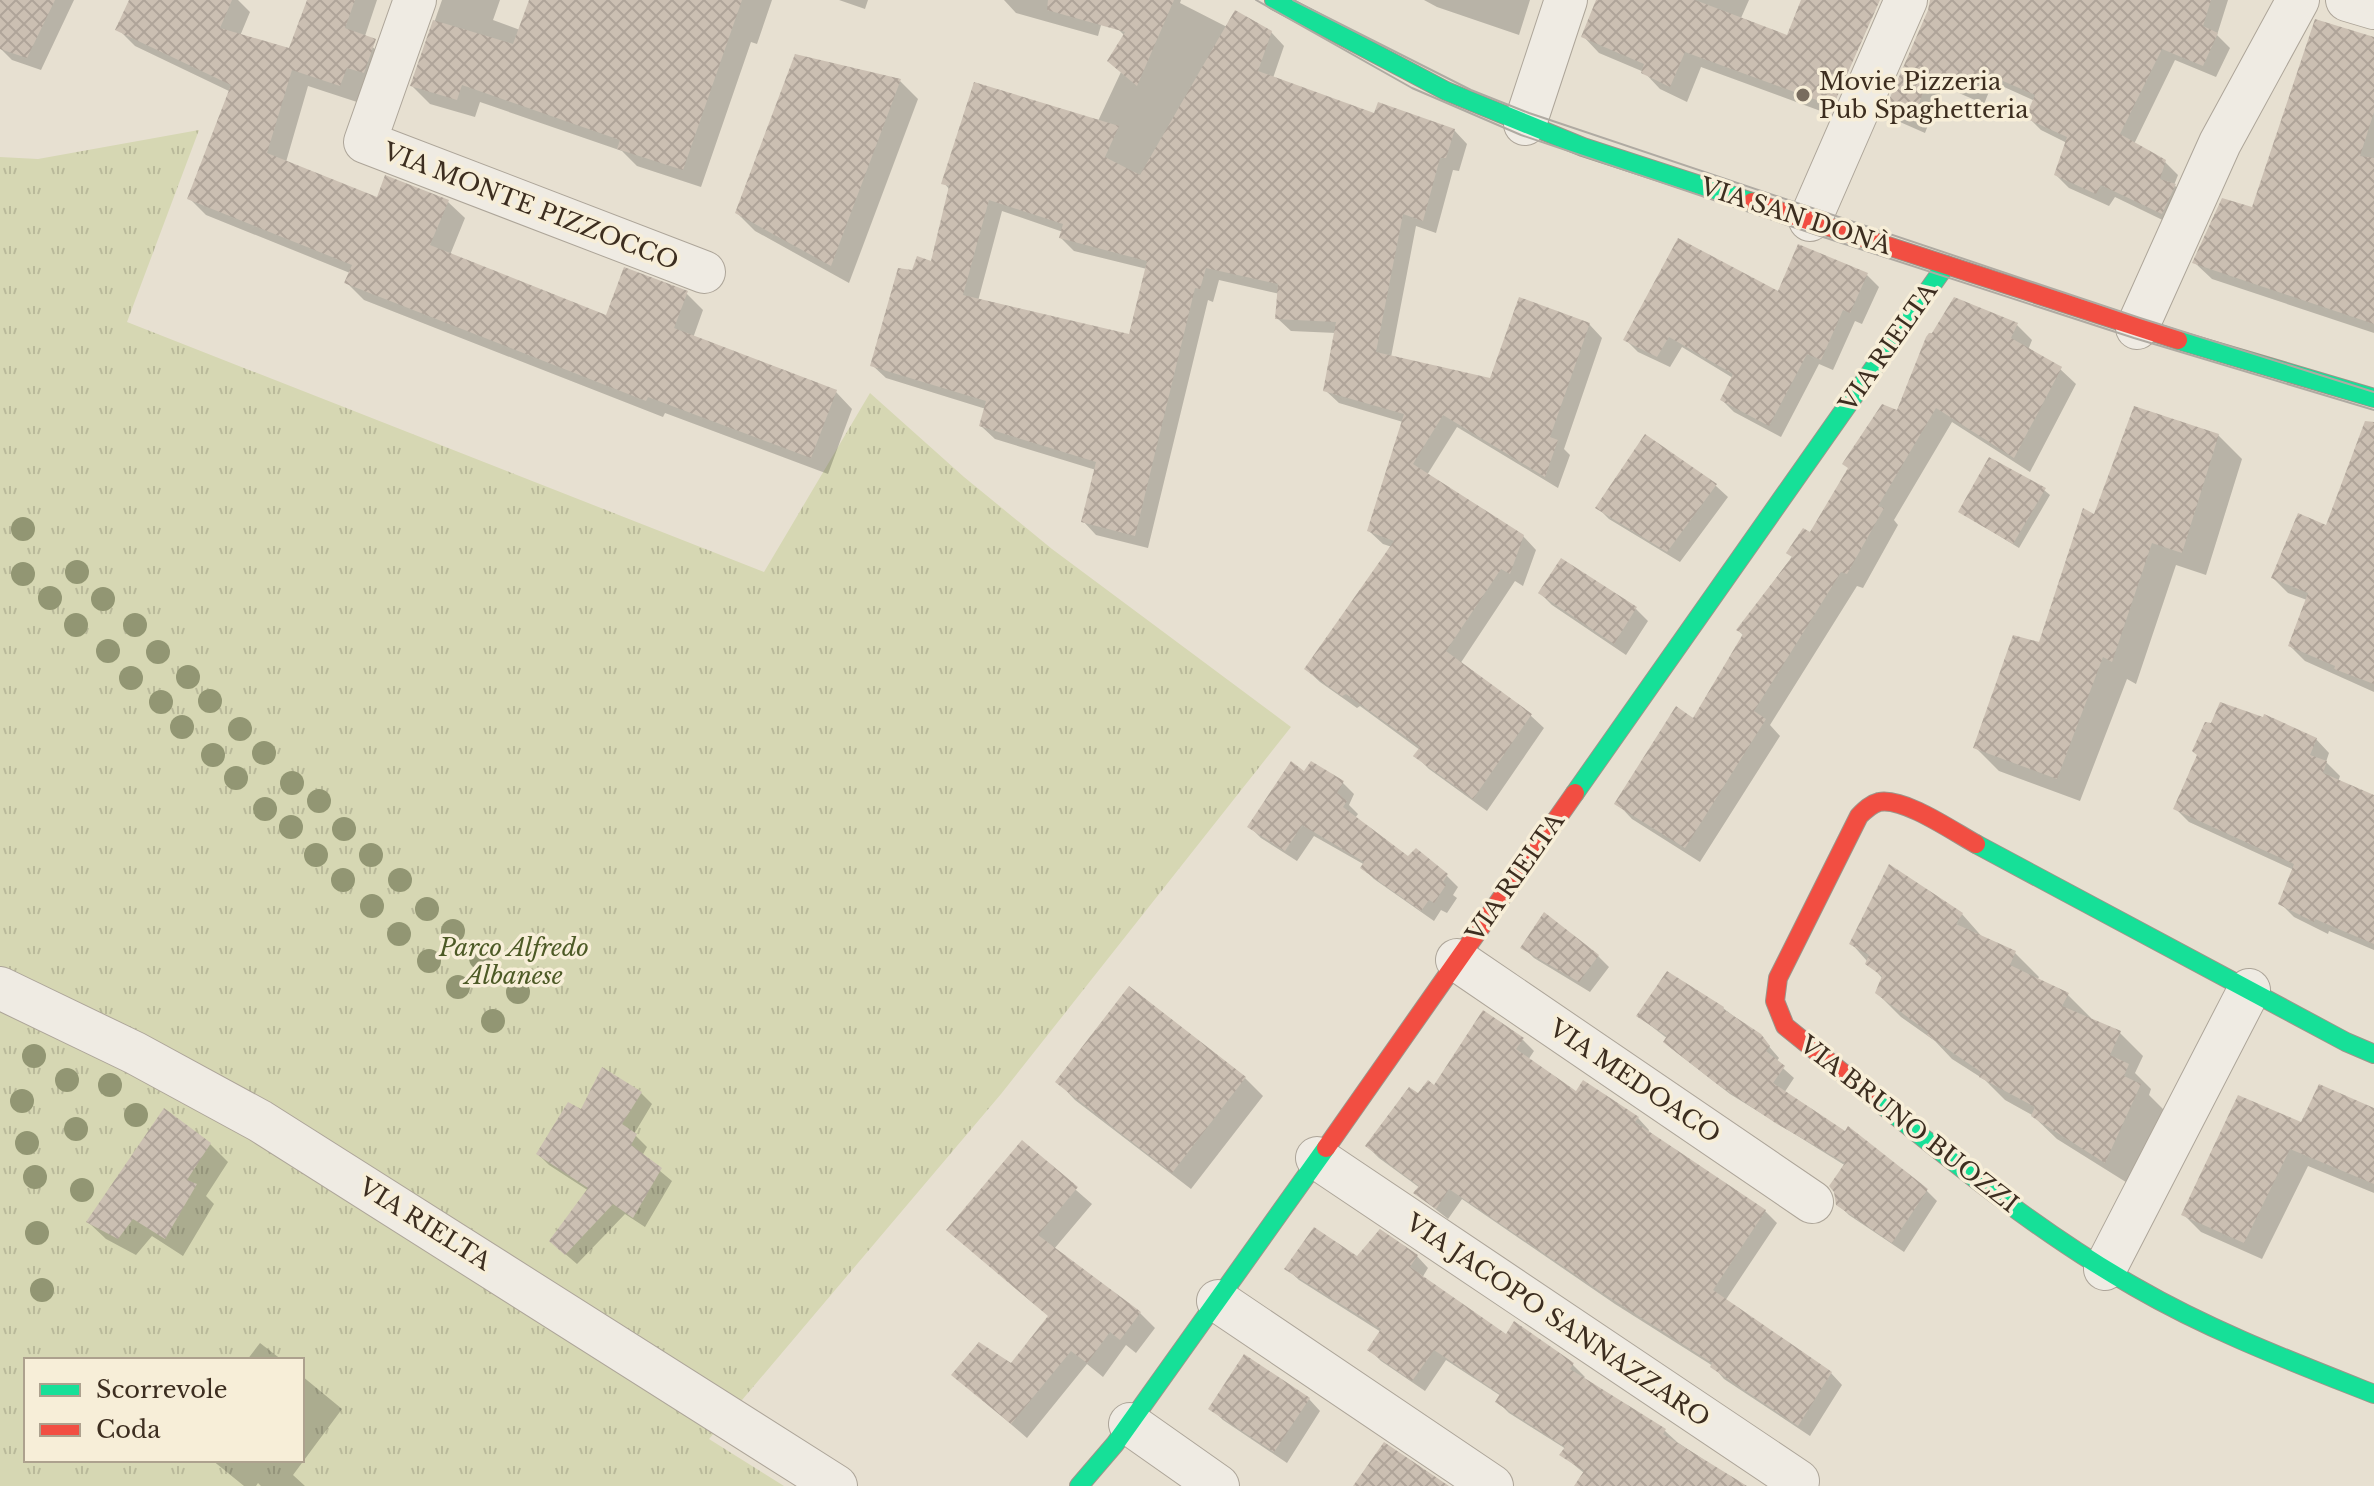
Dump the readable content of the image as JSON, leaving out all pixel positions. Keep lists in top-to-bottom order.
{
  "streets": {
    "street": [
      "VIA MONTE PIZZOCCO",
      "VIA SAN DONÀ",
      "VIA RIELTA",
      "VIA MEDOACO",
      "VIA BRUNO BUOZZI",
      "VIA JACOPO SANNAZZARO"
    ]
  },
  "crossings": [
    ["VIA SAN DONÀ", "VIA RIELTA"],
    ["VIA RIELTA", "VIA MEDOACO"],
    ["VIA RIELTA", "VIA JACOPO SANNAZZARO"]
  ],
  "parks": ["Parco Alfredo Albanese"],
  "places": ["Movie Pizzeria Pub Spaghetteria"],
  "legend": ["Scorrevole", "Coda"]
}
